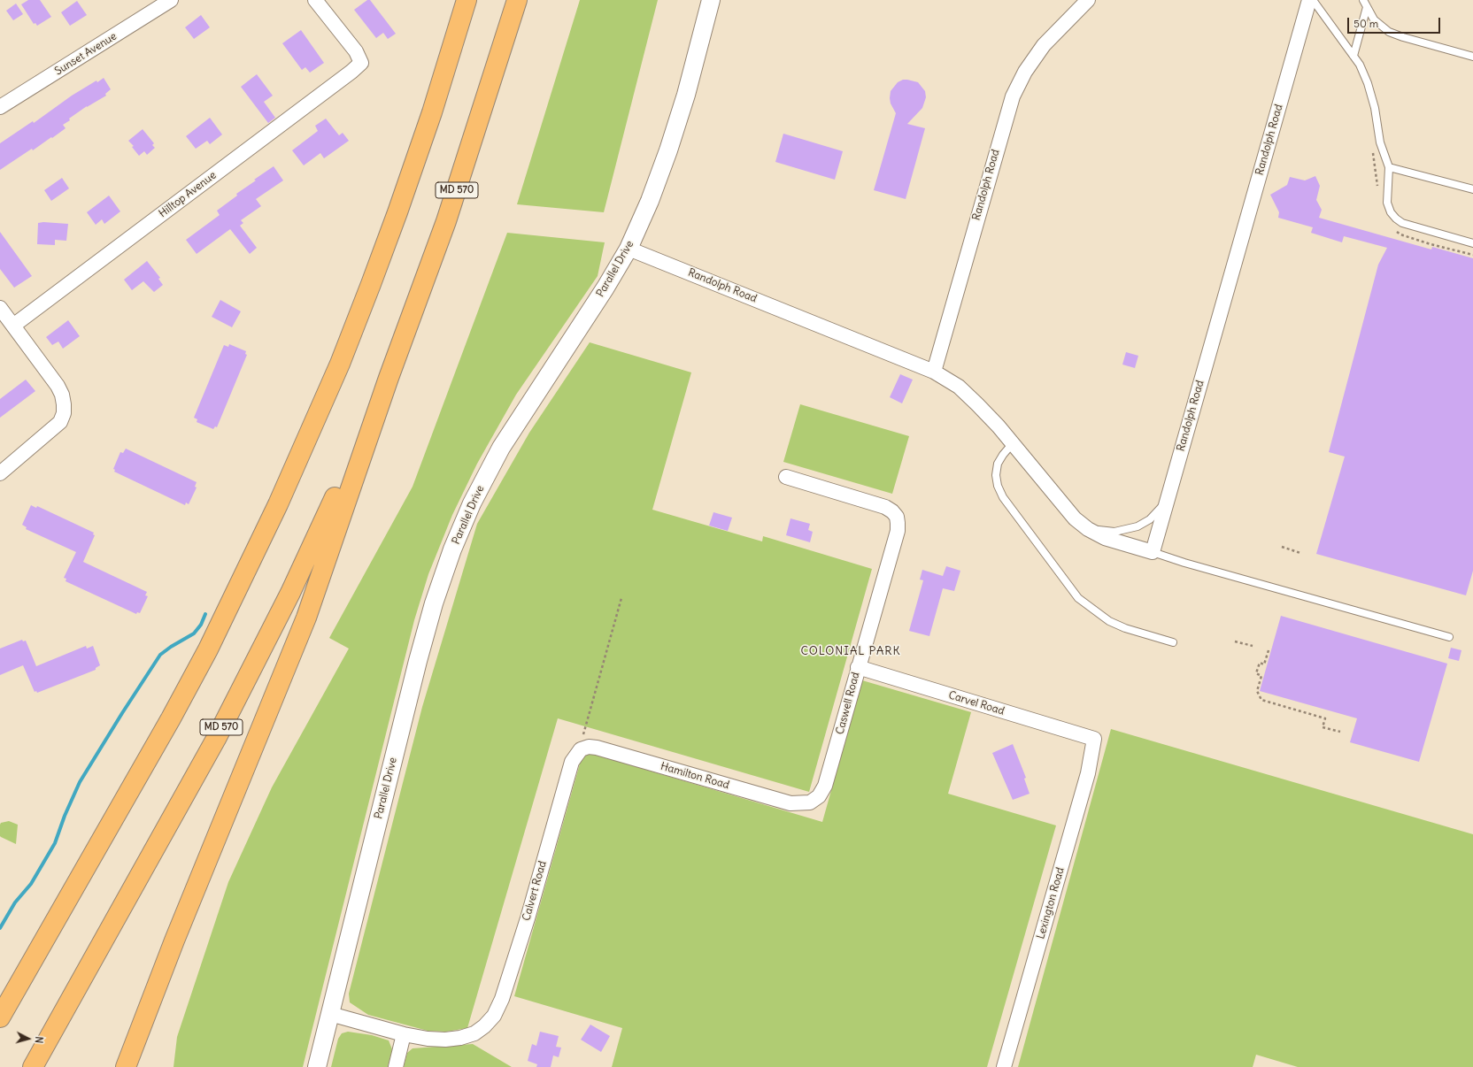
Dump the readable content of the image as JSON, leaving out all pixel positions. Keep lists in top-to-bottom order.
{
  "streets": {
    "highway": ["MD 570"],
    "street": [
      "Sunset Avenue",
      "Randolph Road",
      "Hilltop Avenue",
      "Parallel Drive",
      "Caswell Road",
      "Carvel Road",
      "Hamilton Road",
      "Calvert Road",
      "Lexington Road"
    ]
  },
  "crossings": [
    ["Randolph Road", "Parallel Drive"],
    ["Parallel Drive", "Calvert Road"],
    ["Caswell Road", "Carvel Road"],
    ["Caswell Road", "Hamilton Road"],
    ["Carvel Road", "Lexington Road"],
    ["Hamilton Road", "Calvert Road"]
  ],
  "districts": ["COLONIAL PARK"],
  "scale_bar": "50 m",
  "north": "right"
}
